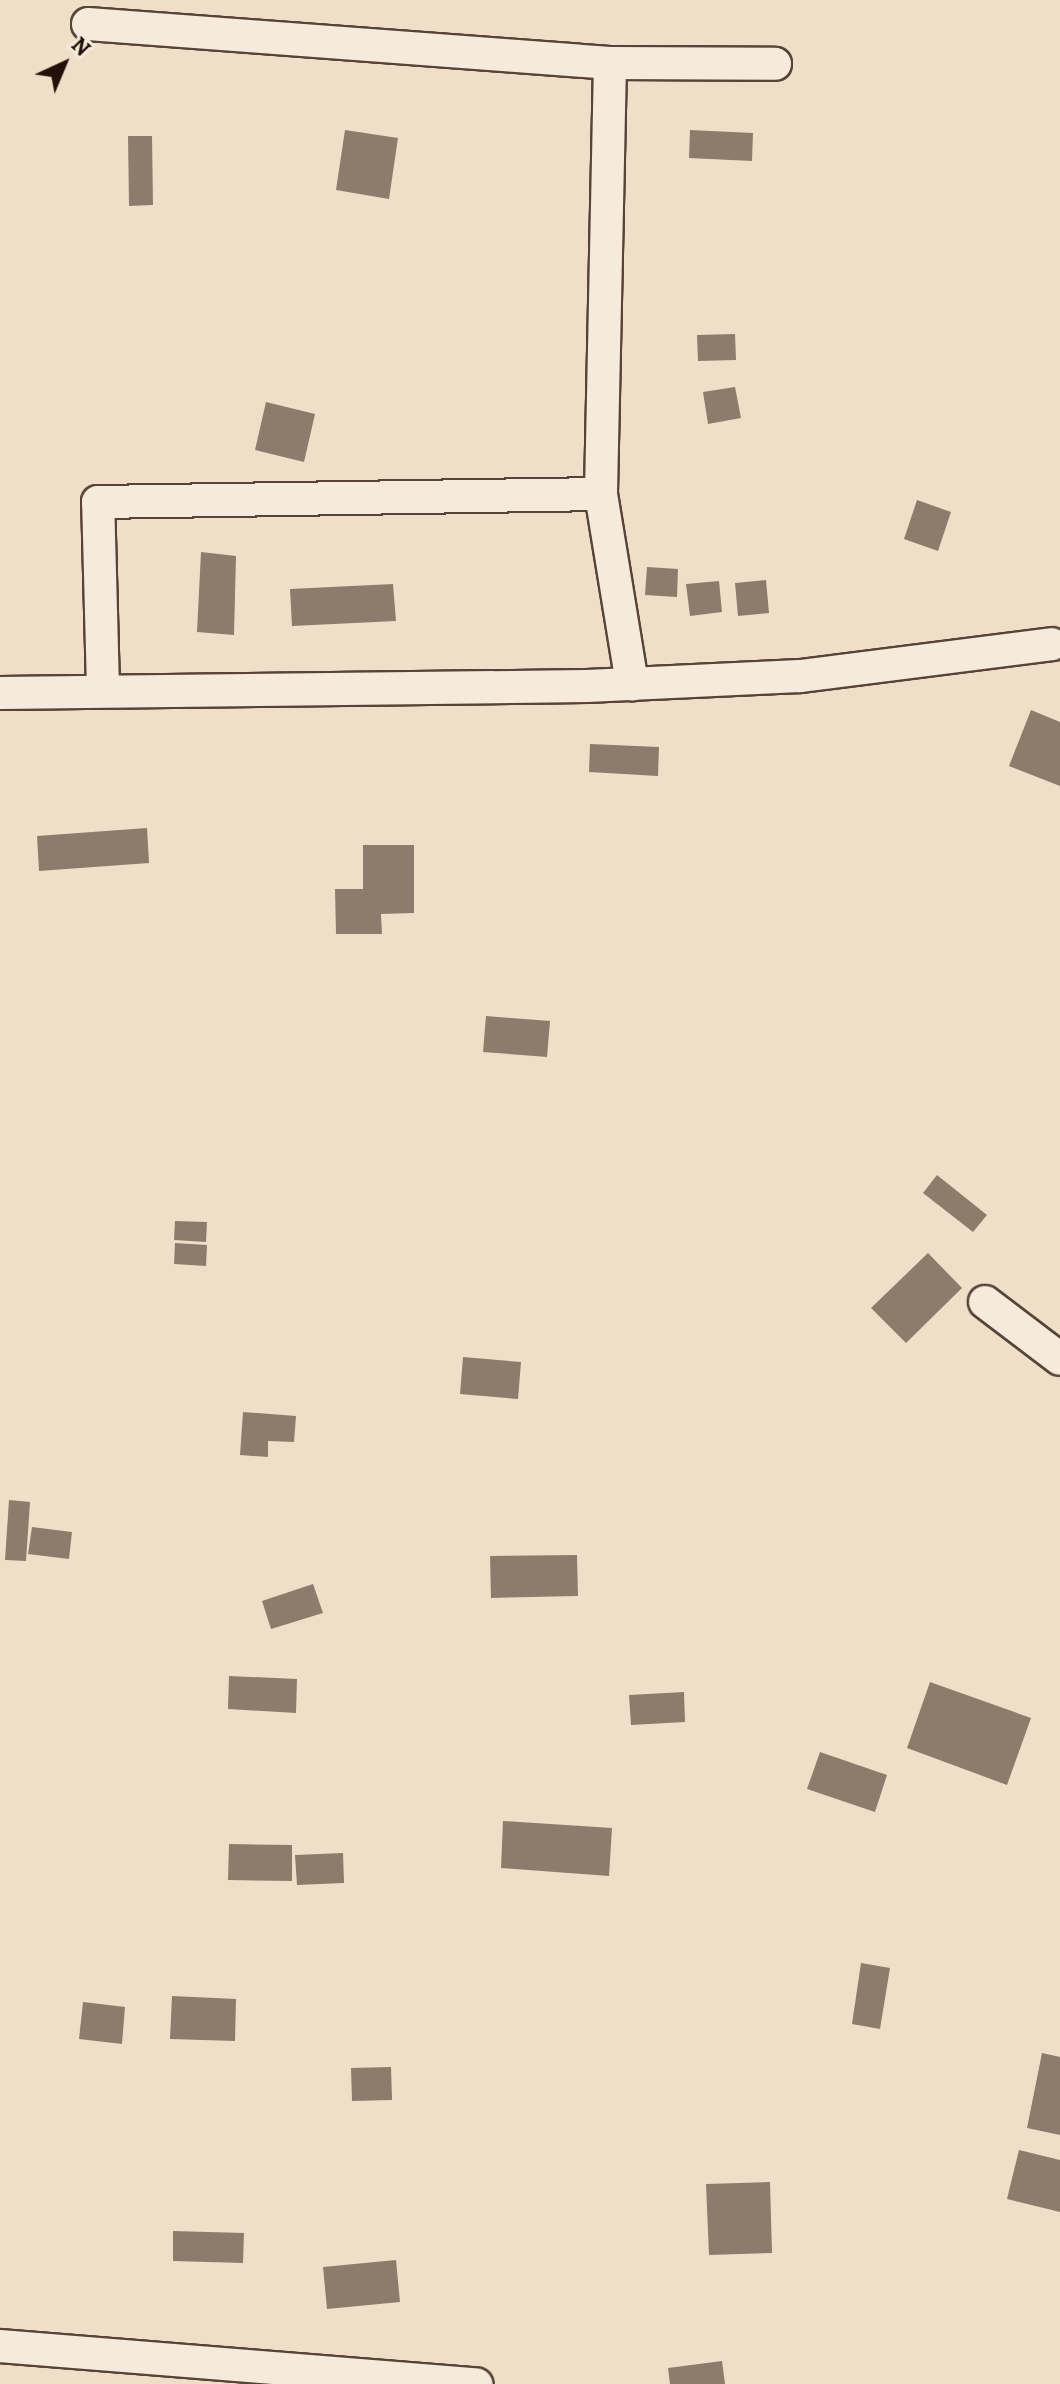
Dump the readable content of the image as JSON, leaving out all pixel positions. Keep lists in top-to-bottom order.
{
  "north": "top right"
}
